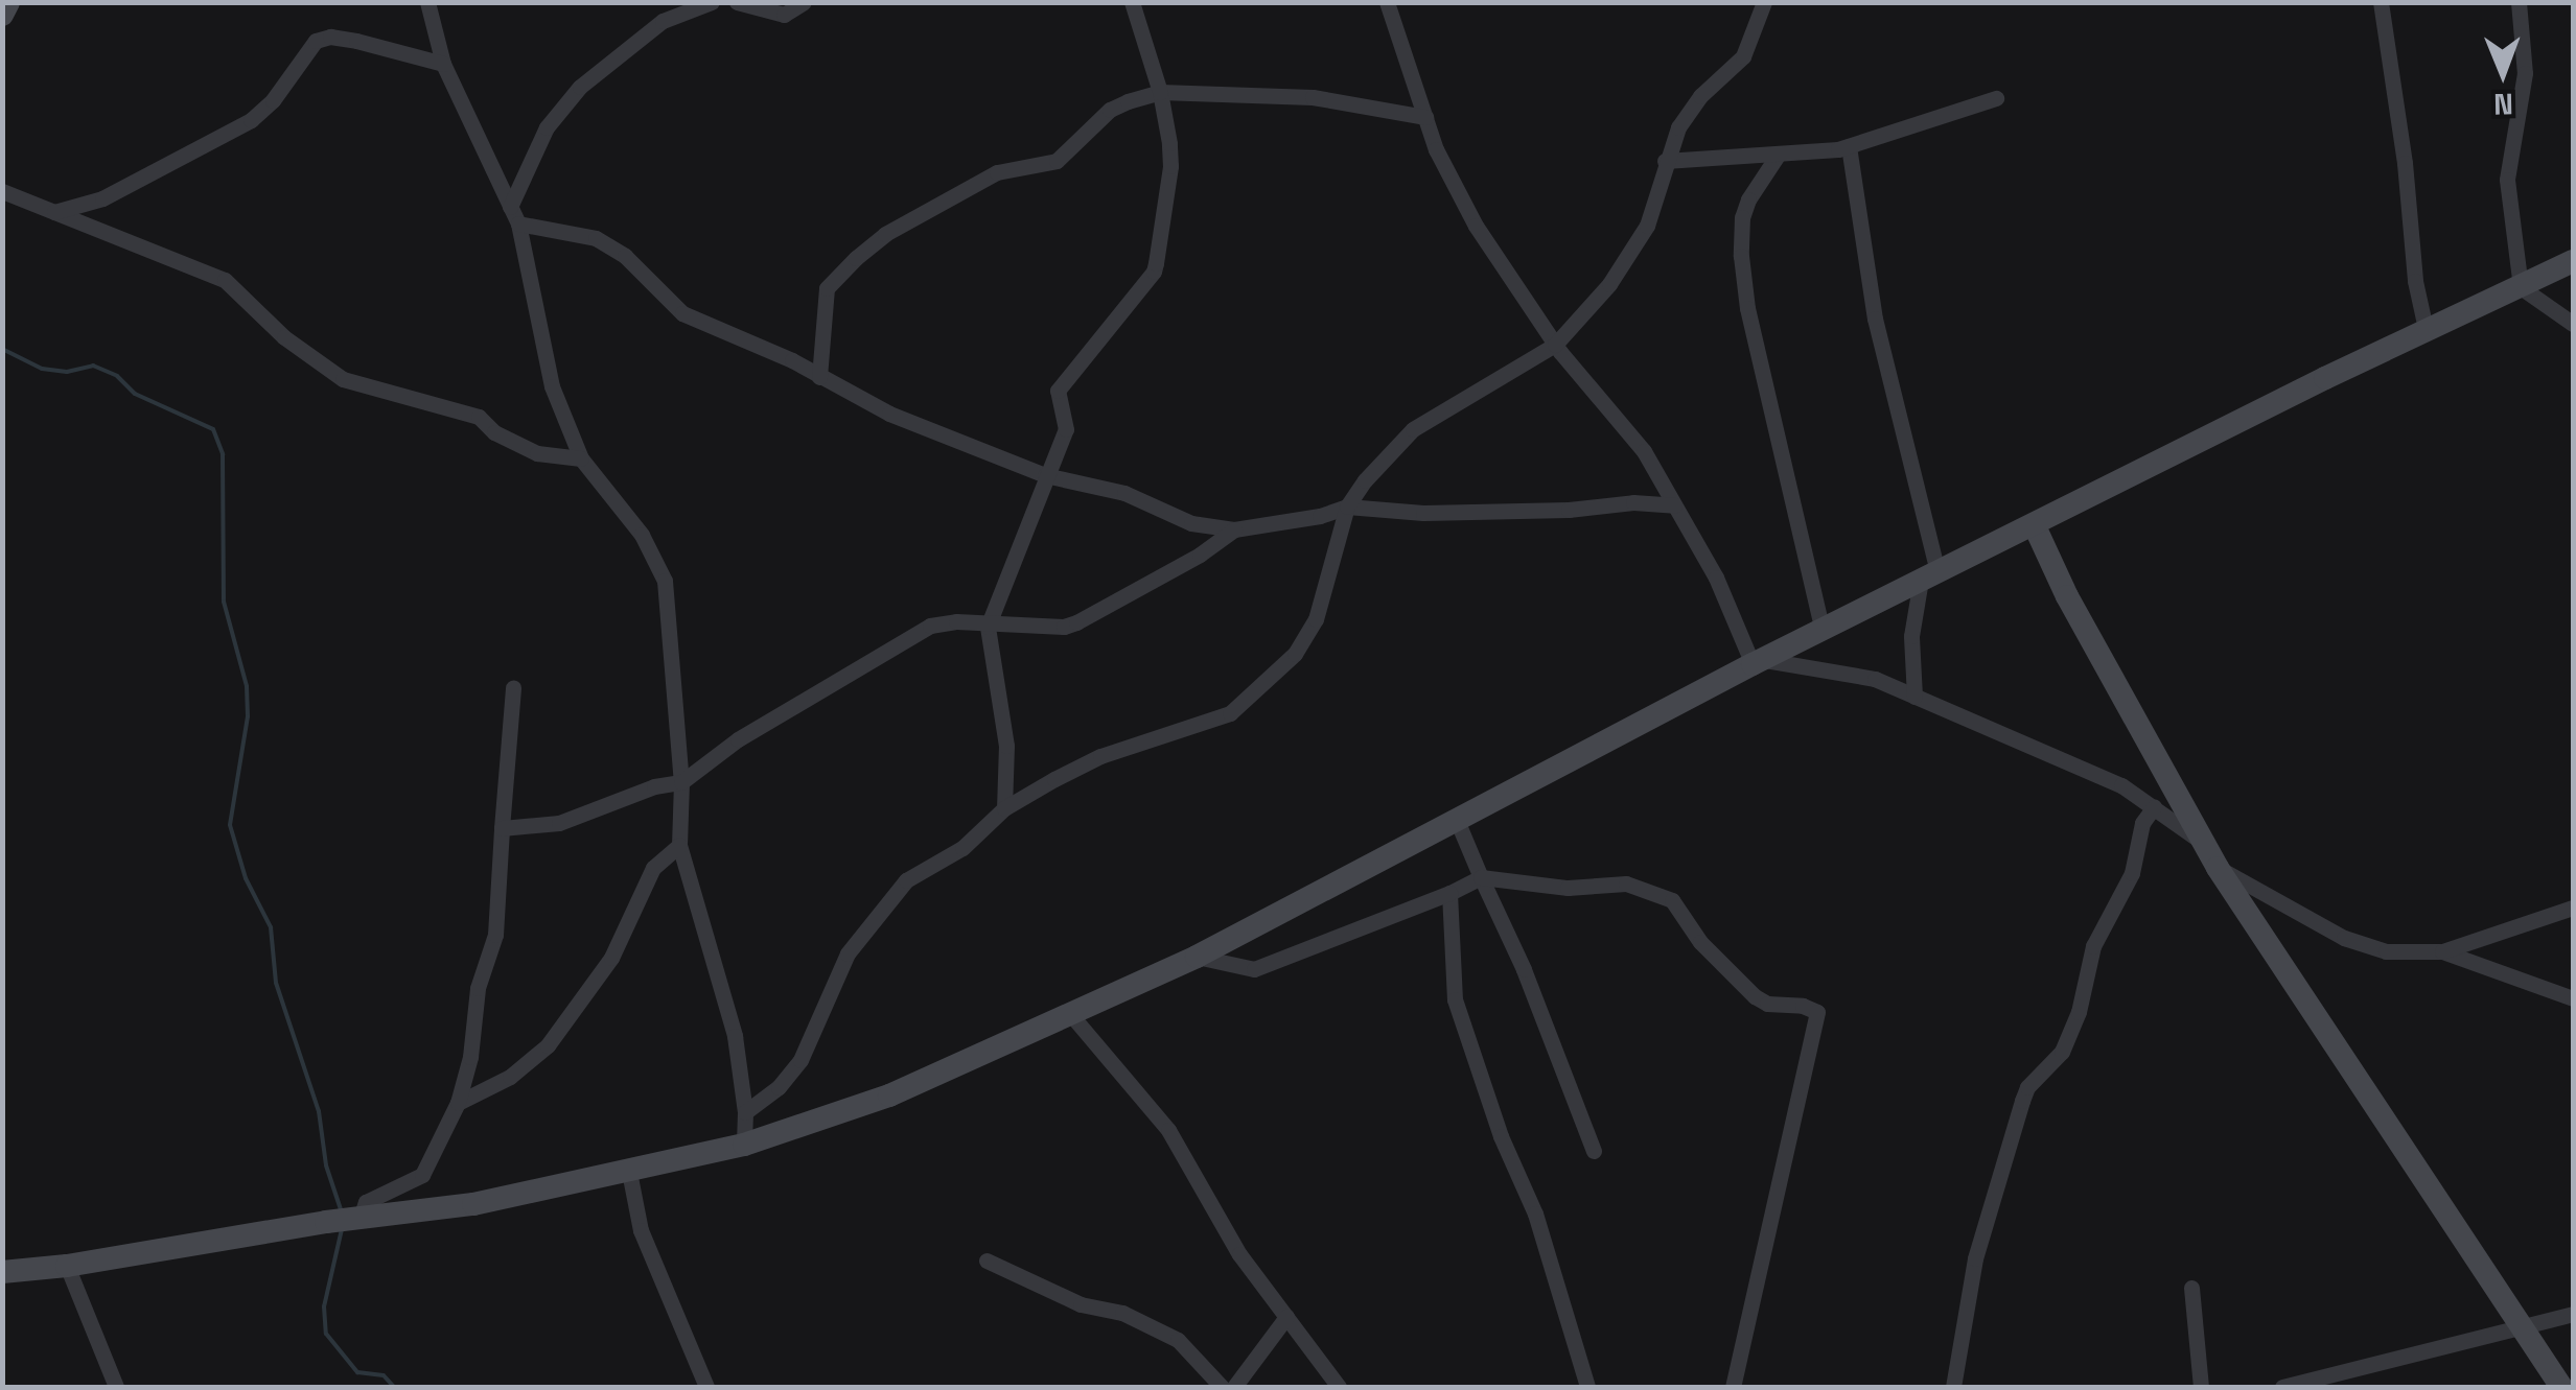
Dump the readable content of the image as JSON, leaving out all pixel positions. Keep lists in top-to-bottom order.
{
  "north": "bottom"
}
